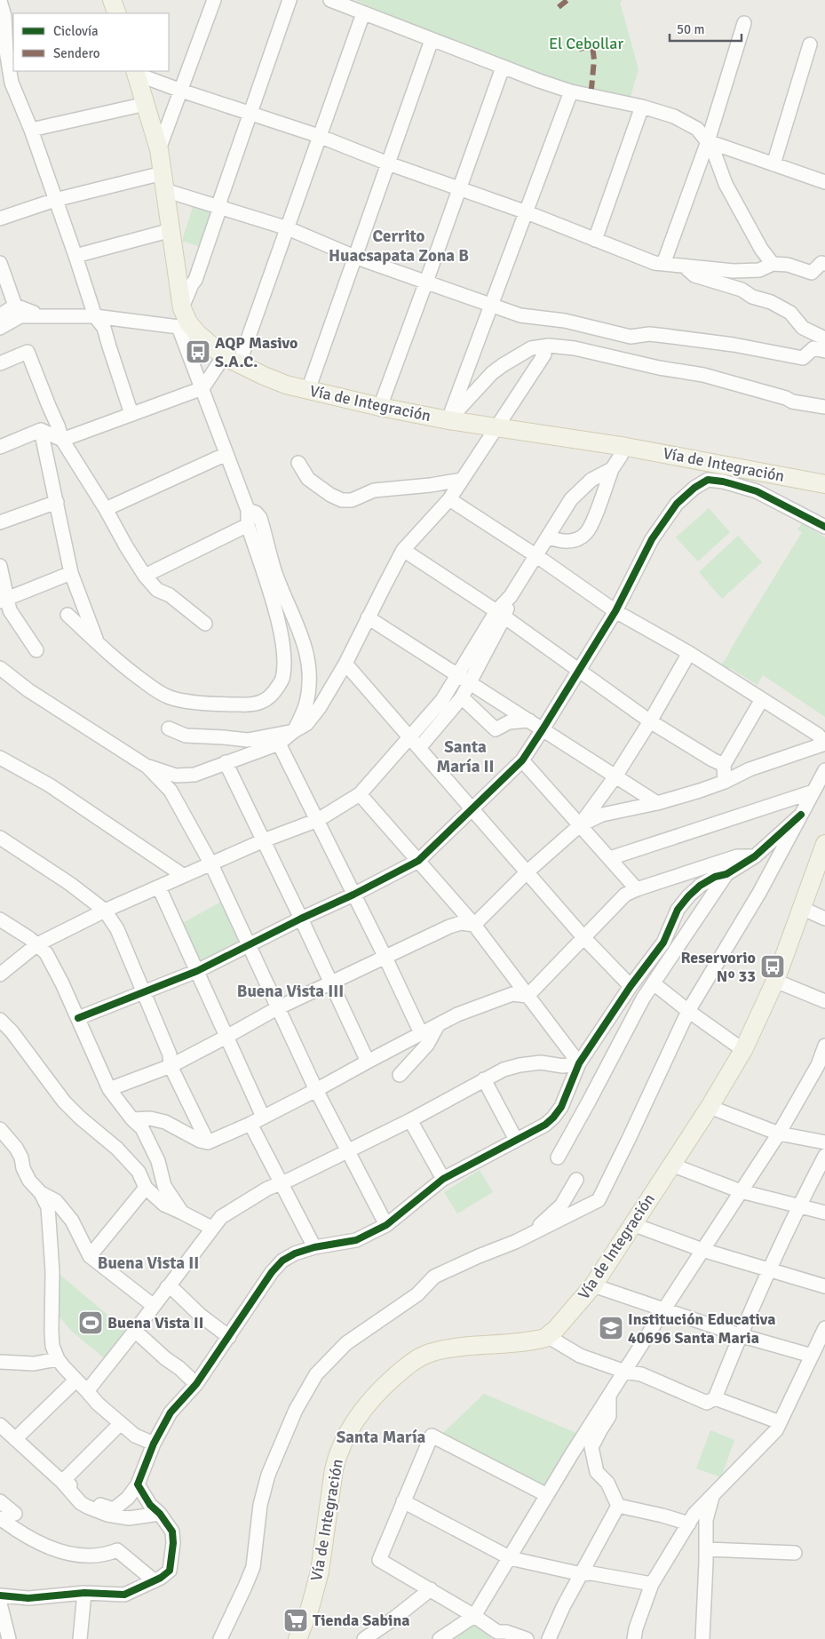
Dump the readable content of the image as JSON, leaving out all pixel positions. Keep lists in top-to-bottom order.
{
  "streets": {
    "main road": ["Vía de Integración"]
  },
  "districts": [
    "Cerrito Huacsapata Zona B",
    "Santa María II",
    "Buena Vista III",
    "Buena Vista II",
    "Santa María"
  ],
  "parks": ["El Cebollar"],
  "places": {
    "bus stop": ["AQP Masivo S.A.C.", "Reservorio Nº 33"],
    "sports": ["Buena Vista II"],
    "school or university": ["Institución Educativa 40696 Santa Maria"],
    "supermarket": ["Tienda Sabina"]
  },
  "legend": ["Ciclovía", "Sendero"],
  "scale_bar": "50 m"
}
